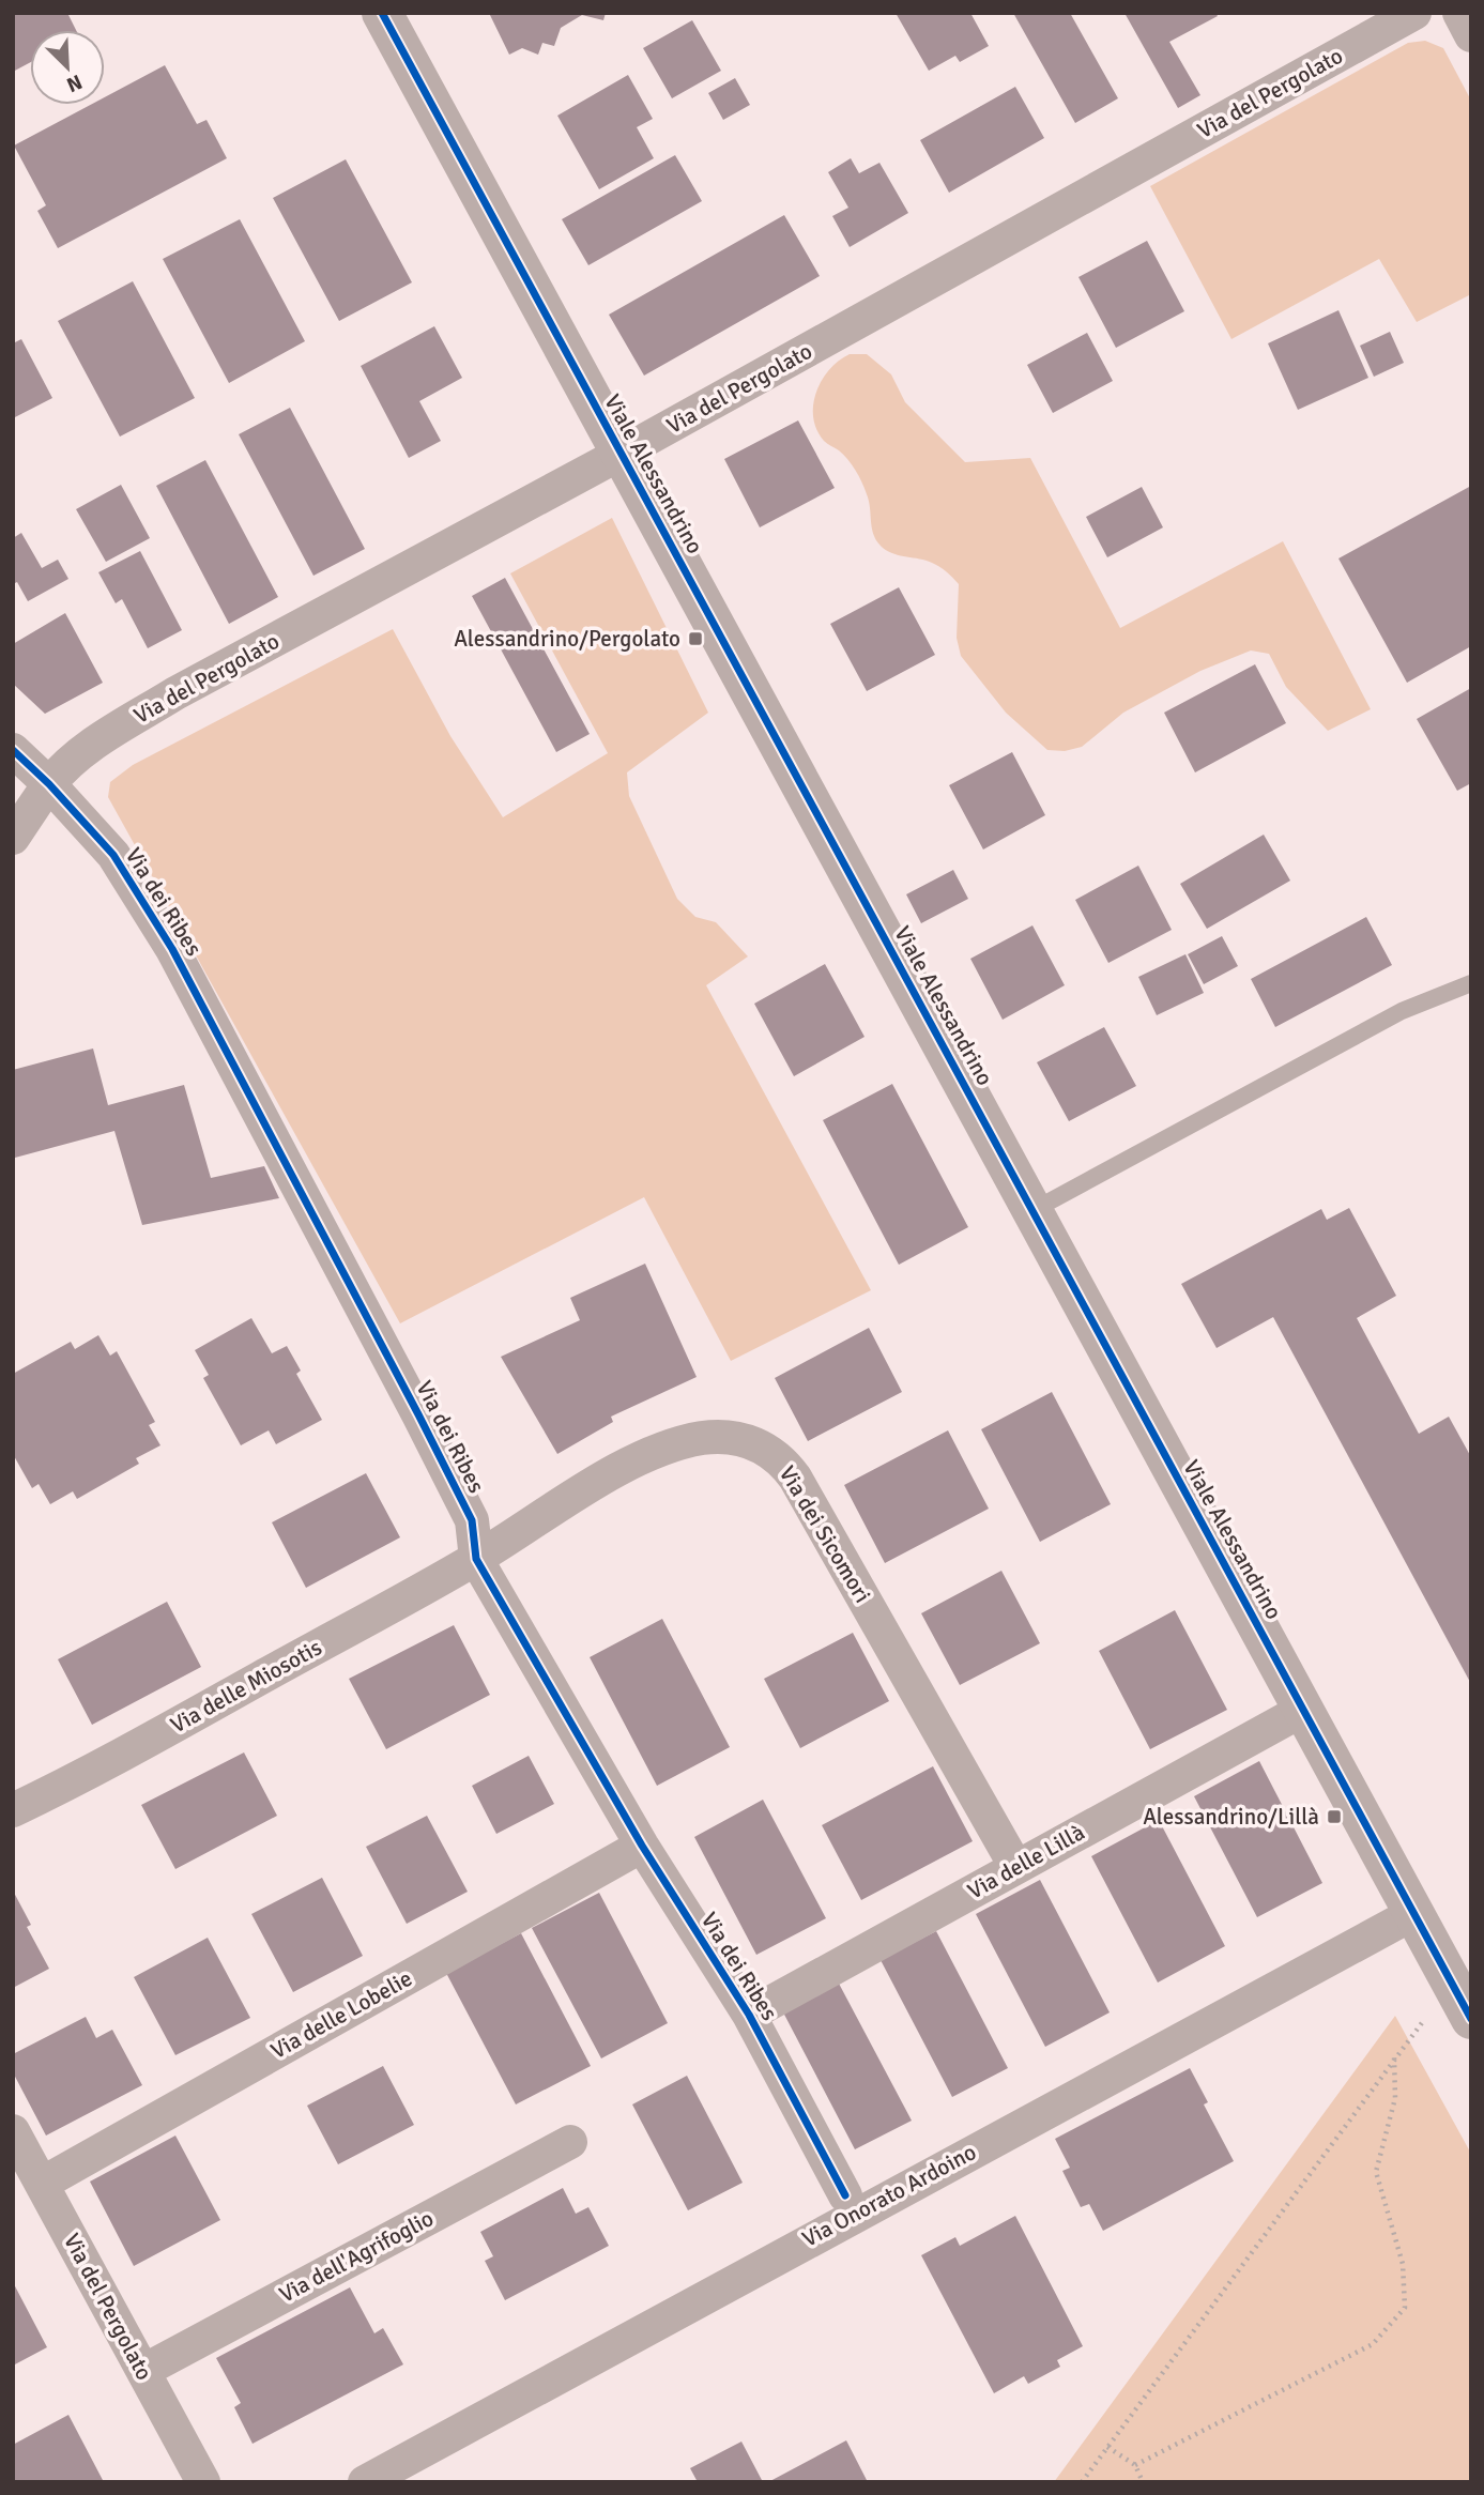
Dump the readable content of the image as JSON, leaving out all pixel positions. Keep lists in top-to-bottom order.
{
  "streets": {
    "street": [
      "Via del Pergolato",
      "Viale Alessandrino",
      "Via dei Ribes",
      "Via dei Sicomori",
      "Via delle Miosotis",
      "Via delle Lillà",
      "Via delle Lobelie",
      "Via Onorato Ardoino",
      "Via dell'Agrifoglio"
    ]
  },
  "crossings": [
    ["Via del Pergolato", "Viale Alessandrino"],
    ["Via del Pergolato", "Via dei Ribes"],
    ["Via del Pergolato", "Via delle Lobelie"],
    ["Via del Pergolato", "Via dell'Agrifoglio"],
    ["Viale Alessandrino", "Via delle Lillà"],
    ["Viale Alessandrino", "Via Onorato Ardoino"],
    ["Via dei Ribes", "Via dei Sicomori"],
    ["Via dei Ribes", "Via delle Miosotis"],
    ["Via dei Ribes", "Via delle Lillà"],
    ["Via dei Ribes", "Via delle Lobelie"],
    ["Via dei Sicomori", "Via delle Miosotis"],
    ["Via dei Sicomori", "Via delle Lillà"]
  ],
  "places": {
    "transit": ["Alessandrino/Pergolato", "Alessandrino/Lillà"]
  },
  "north": "bottom right"
}
